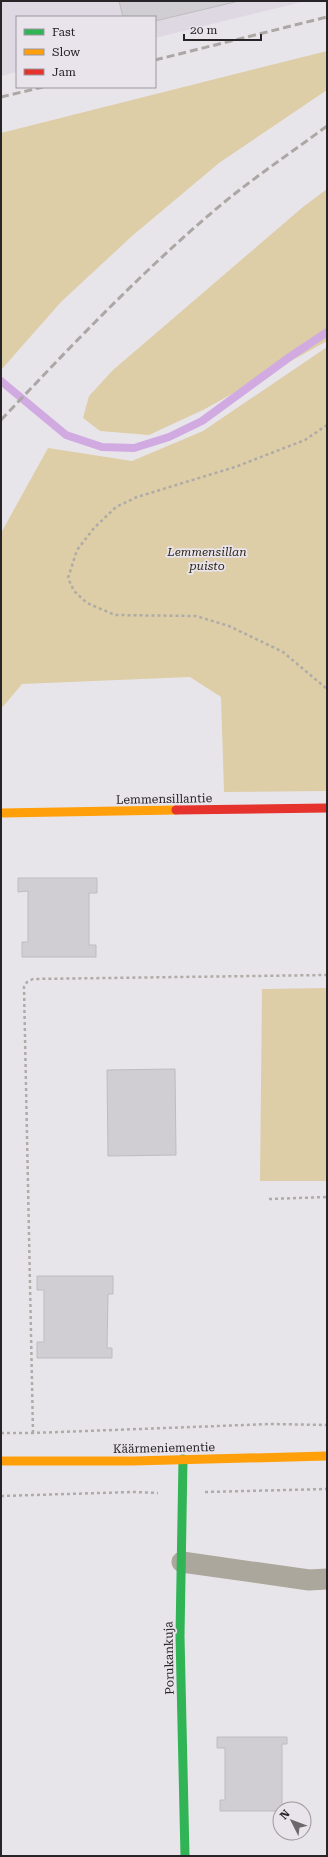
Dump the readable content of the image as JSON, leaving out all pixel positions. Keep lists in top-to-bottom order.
{
  "streets": {
    "street": ["Lemmensillantie", "Käärmeniementie", "Porukankuja"]
  },
  "crossings": [
    ["Käärmeniementie", "Porukankuja"]
  ],
  "parks": ["Lemmensillan puisto"],
  "legend": ["Fast", "Slow", "Jam"],
  "scale_bar": "20 m",
  "north": "top left"
}
